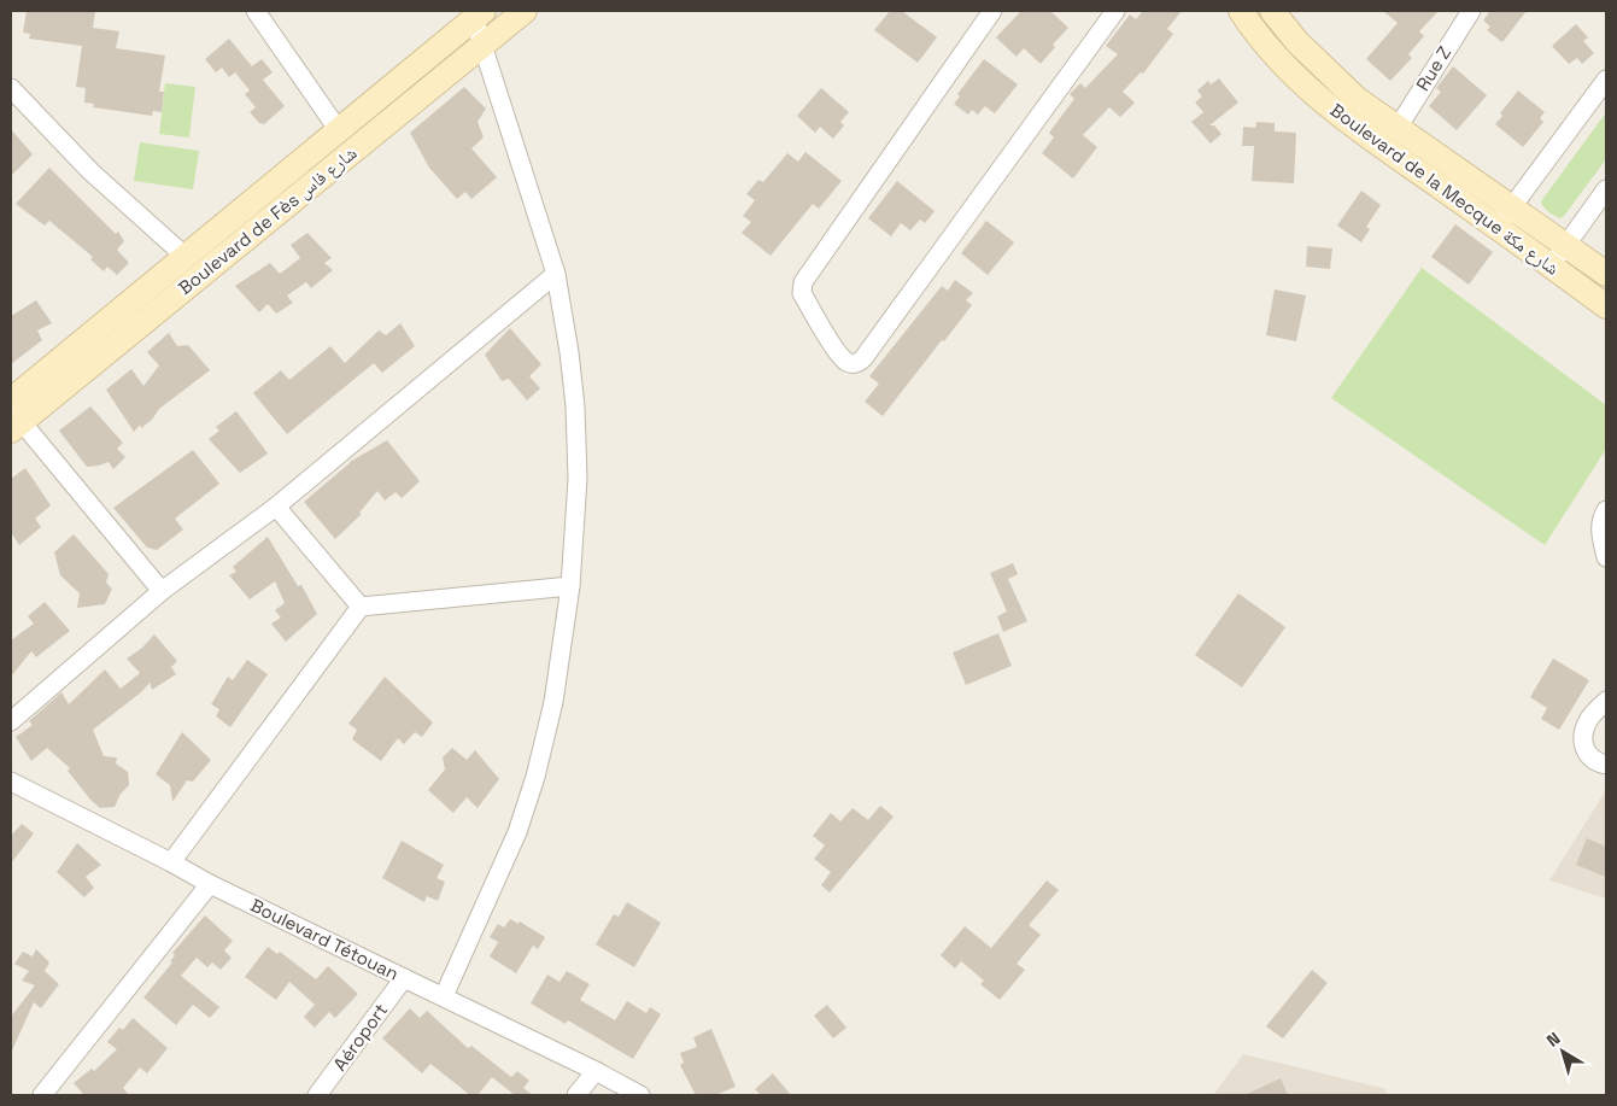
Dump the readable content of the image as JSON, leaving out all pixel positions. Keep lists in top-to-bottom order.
{
  "streets": {
    "main road": ["Boulevard de la Mecque شارع مكة", "Boulevard de Fès شارع فاس"],
    "street": ["Rue Z", "Boulevard Tétouan", "Aéroport"]
  },
  "crossings": [
    ["Rue Z", "Boulevard de la Mecque شارع مكة"],
    ["Boulevard Tétouan", "Aéroport"]
  ],
  "north": "top left"
}
